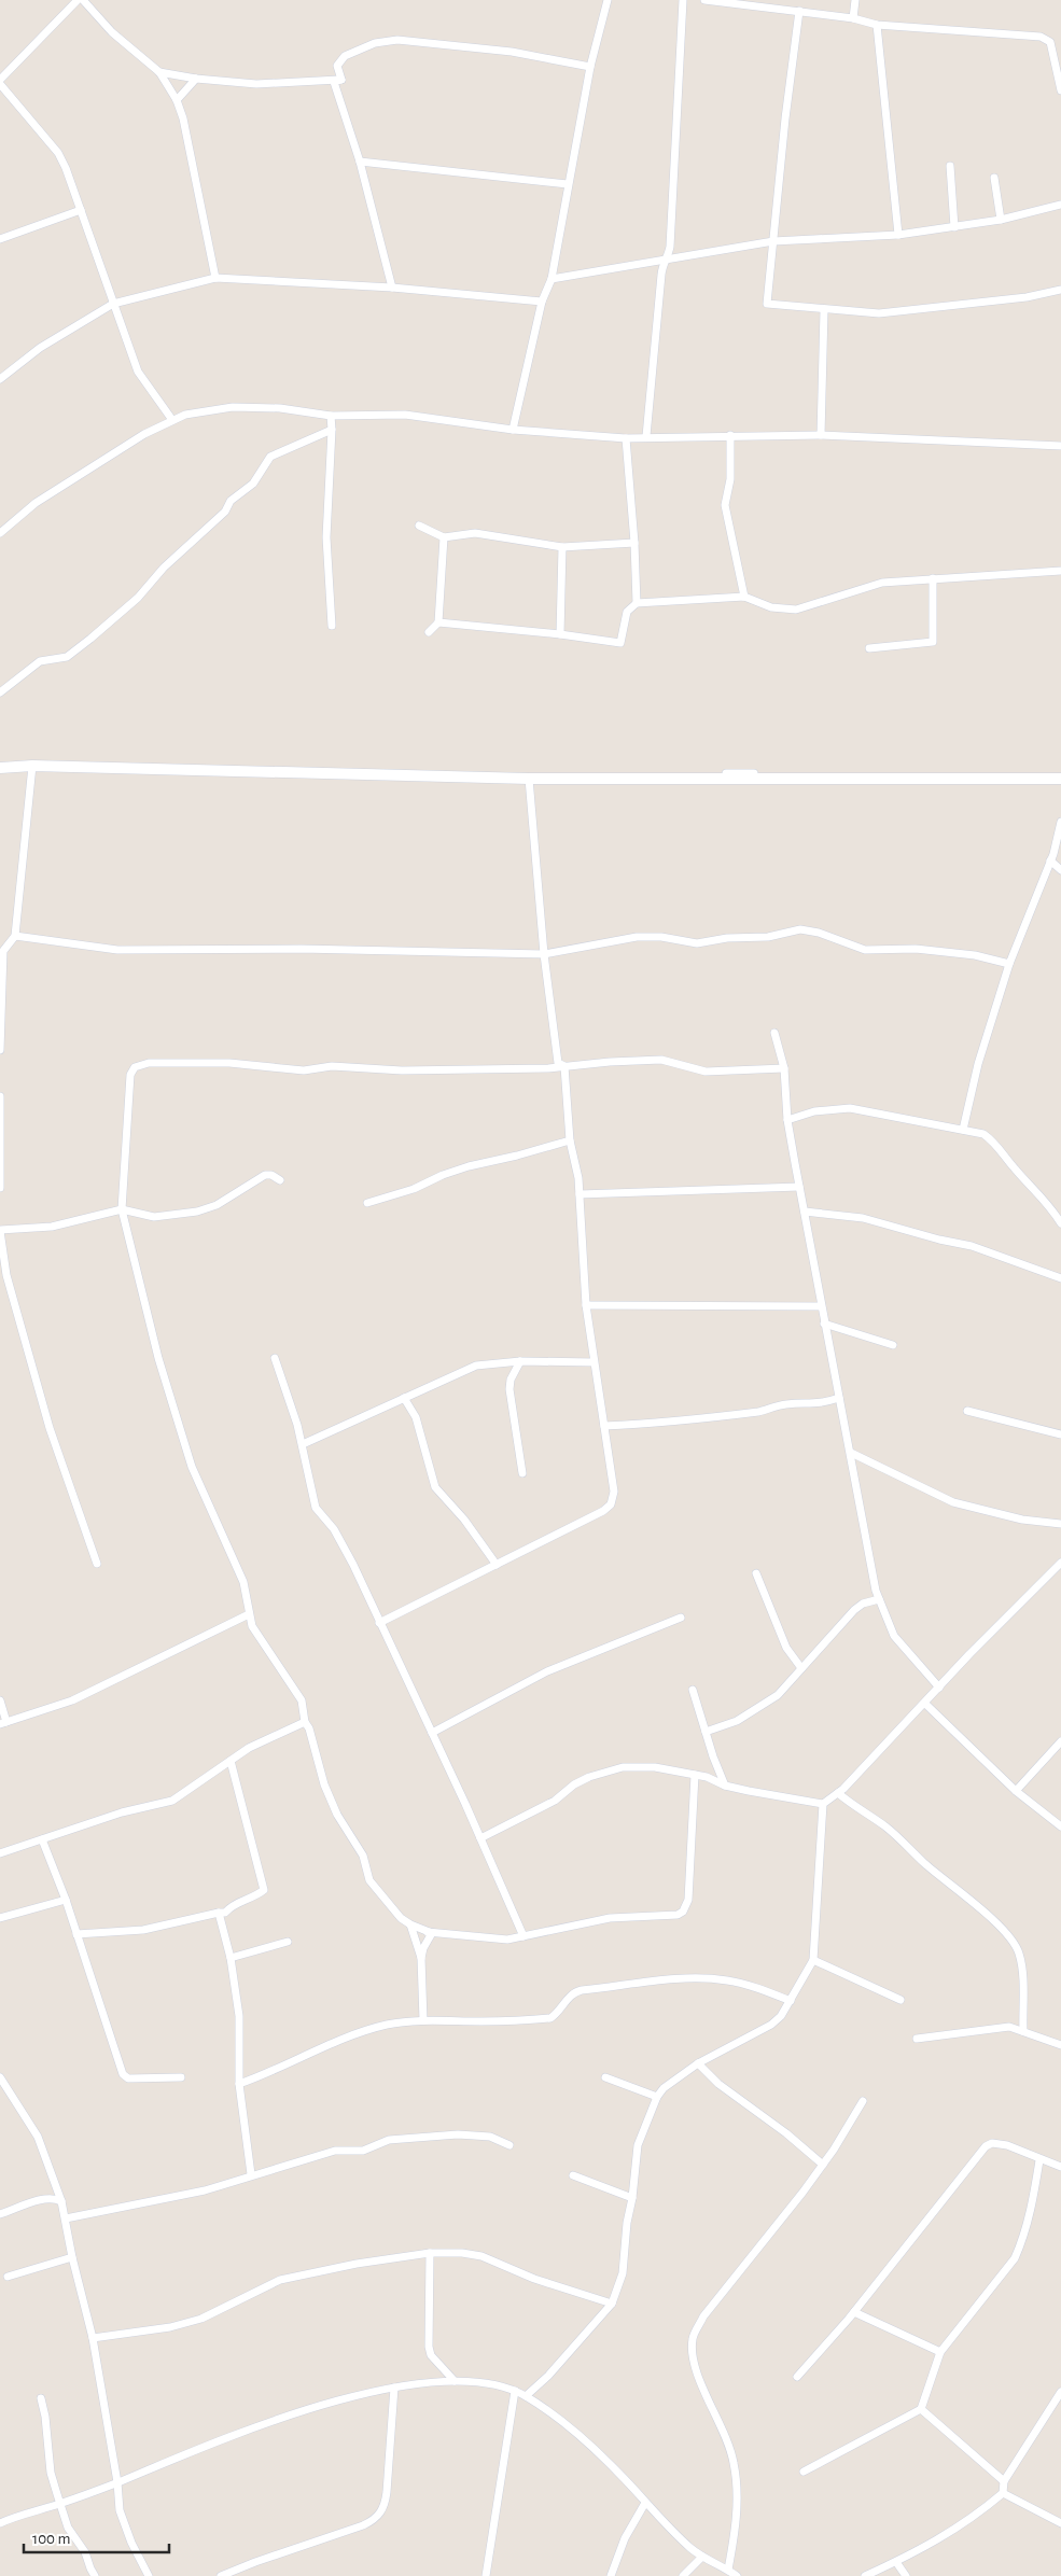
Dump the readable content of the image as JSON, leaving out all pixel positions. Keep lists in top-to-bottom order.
{
  "scale_bar": "100 m"
}
